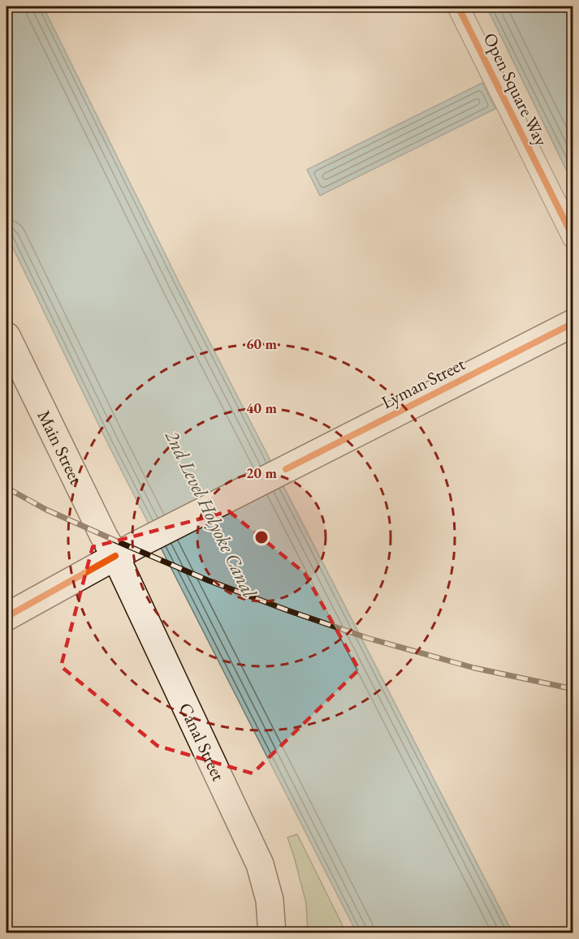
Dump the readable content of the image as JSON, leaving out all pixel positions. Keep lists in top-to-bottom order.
{
  "streets": {
    "main road": ["Lyman Street", "Main Street", "Canal Street"],
    "street": ["Open Square Way"]
  },
  "crossings": [
    ["Lyman Street", "Main Street"],
    ["Lyman Street", "Canal Street"],
    ["Main Street", "Canal Street"]
  ],
  "water": ["2nd Level Holyoke Canal"],
  "rings": ["60 m", "40 m", "20 m"]
}
